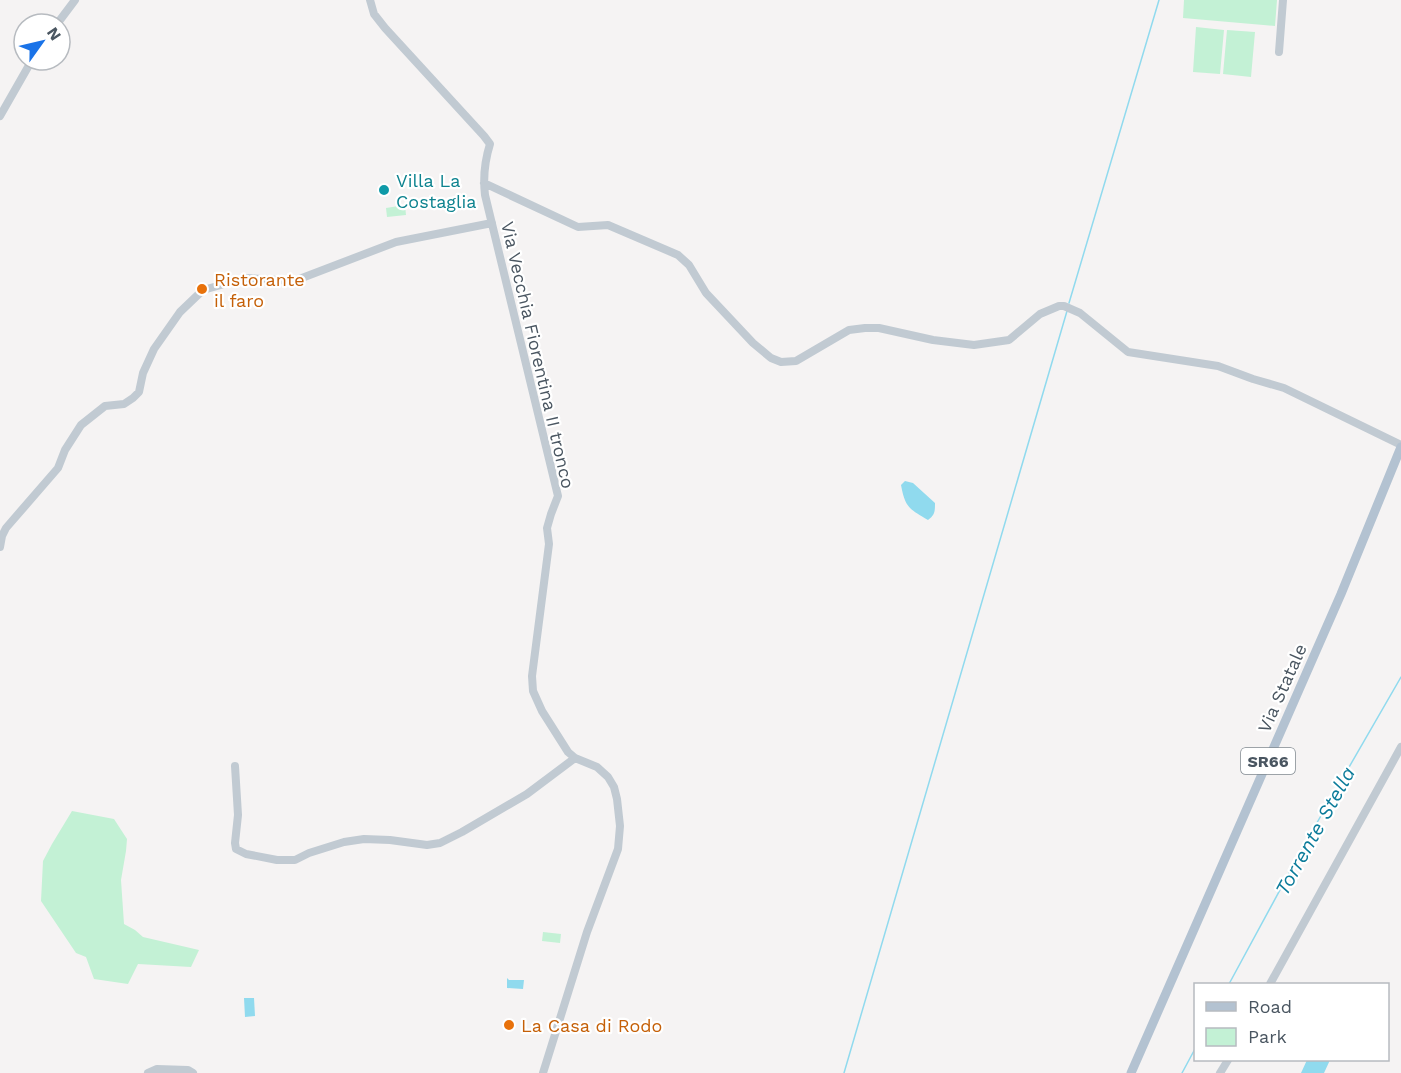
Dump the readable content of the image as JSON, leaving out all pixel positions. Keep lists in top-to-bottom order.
{
  "streets": {
    "main road": ["Via Statale", "SR66"],
    "street": ["Via Vecchia Fiorentina II tronco"]
  },
  "water": ["Torrente Stella"],
  "places": ["Villa La Costaglia", "Ristorante il faro", "La Casa di Rodo"],
  "legend": ["Road", "Park"],
  "north": "top right"
}
